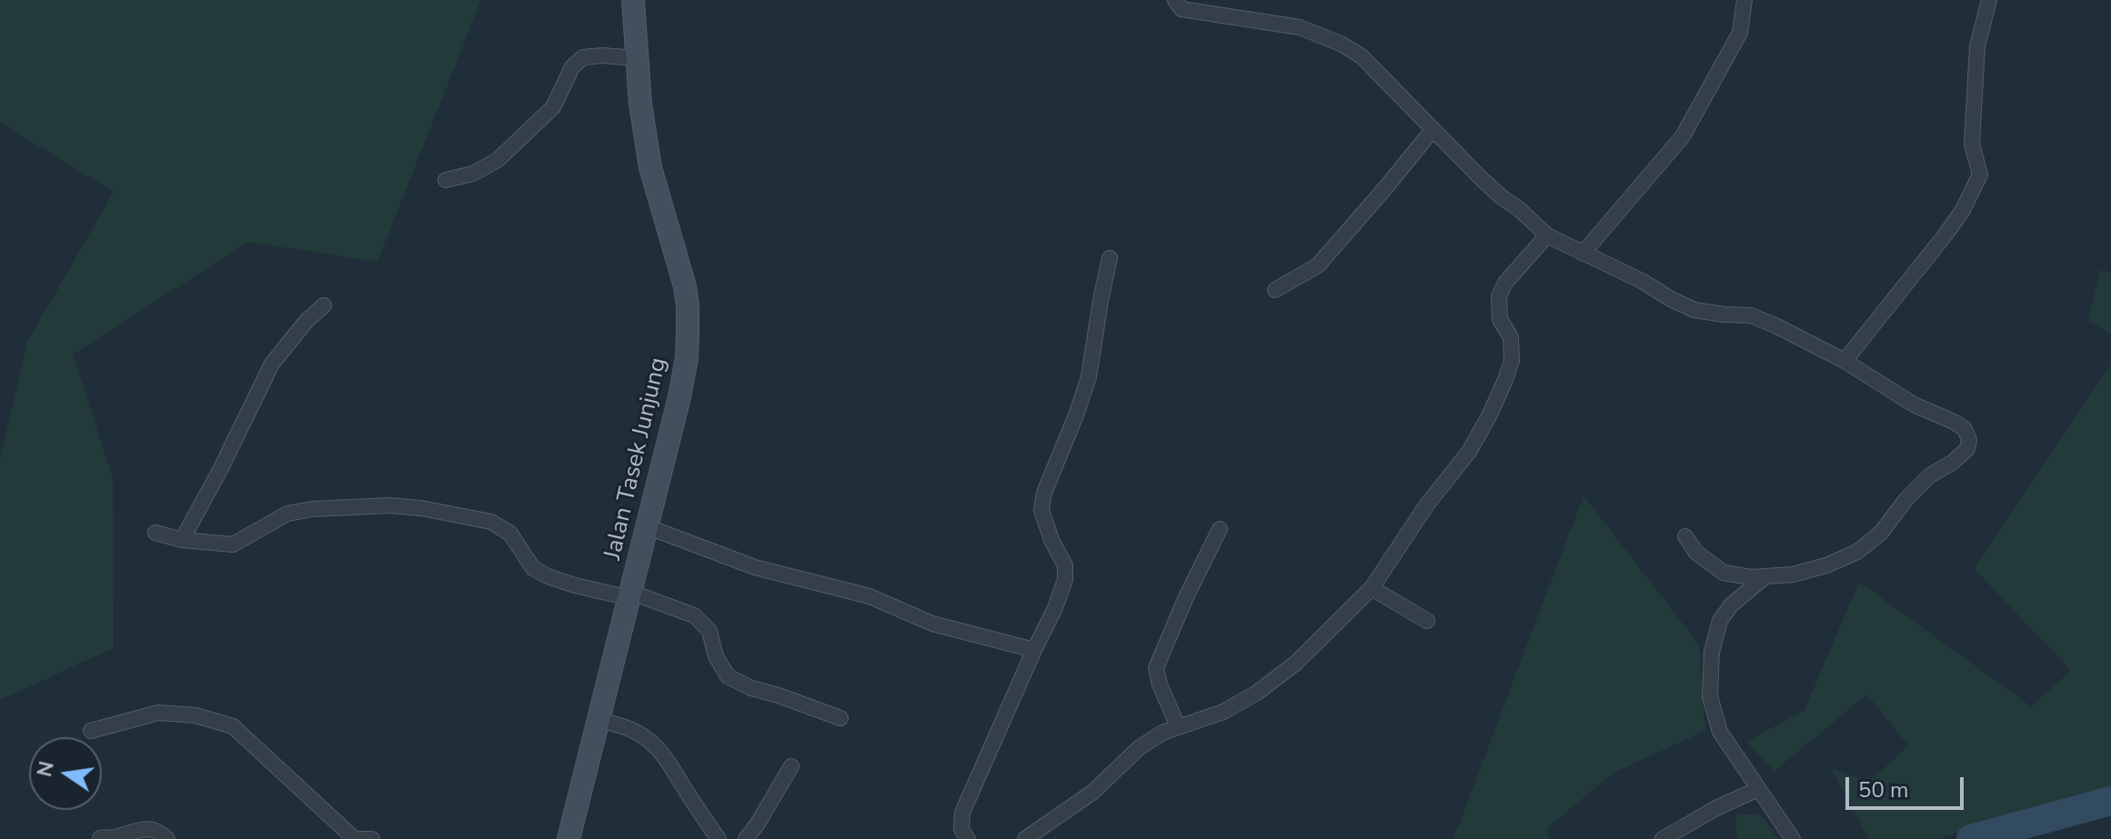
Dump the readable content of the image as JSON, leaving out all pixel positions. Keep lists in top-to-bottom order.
{
  "streets": {
    "main road": ["Jalan Tasek Junjung"]
  },
  "scale_bar": "50 m",
  "north": "left"
}
